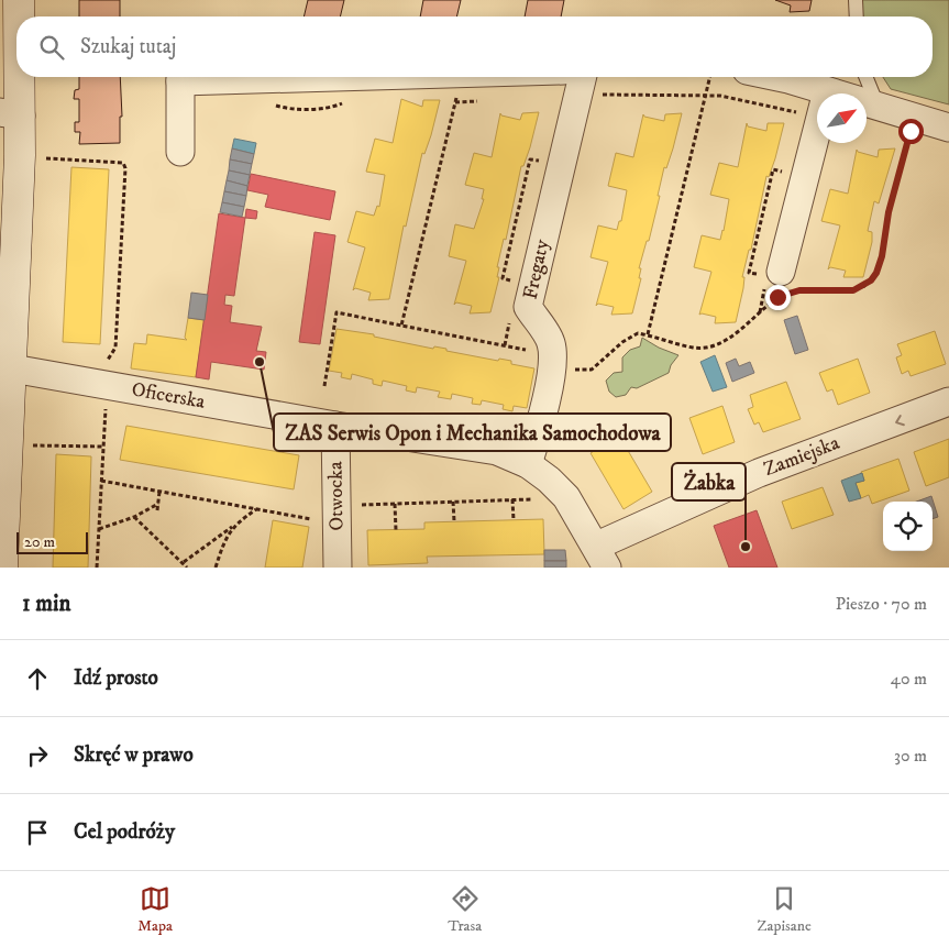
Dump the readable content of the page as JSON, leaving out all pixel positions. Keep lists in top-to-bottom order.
{
  "streets": {
    "street": [
      "Fregaty",
      "Oficerska",
      "Zamiejska",
      "Otwocka"
    ]
  },
  "crossings": [
    ["Fregaty", "Oficerska"],
    ["Oficerska", "Zamiejska"],
    ["Oficerska", "Otwocka"]
  ],
  "one_way": ["Zamiejska"],
  "places": ["ZAS Serwis Opon i Mechanika Samochodowa", "Żabka"],
  "scale_bar": "20 m",
  "north": "top right",
  "page": {
    "search": "Szukaj tutaj",
    "scale": "20 m",
    "heading": ["1 min", "Pieszo · 70 m"],
    "list": [
      ["Idź prosto", "40 m"],
      ["Skręć w prawo", "30 m"],
      "Cel podróży"
    ],
    "nav": ["Mapa", "Trasa", "Zapisane"]
  }
}
